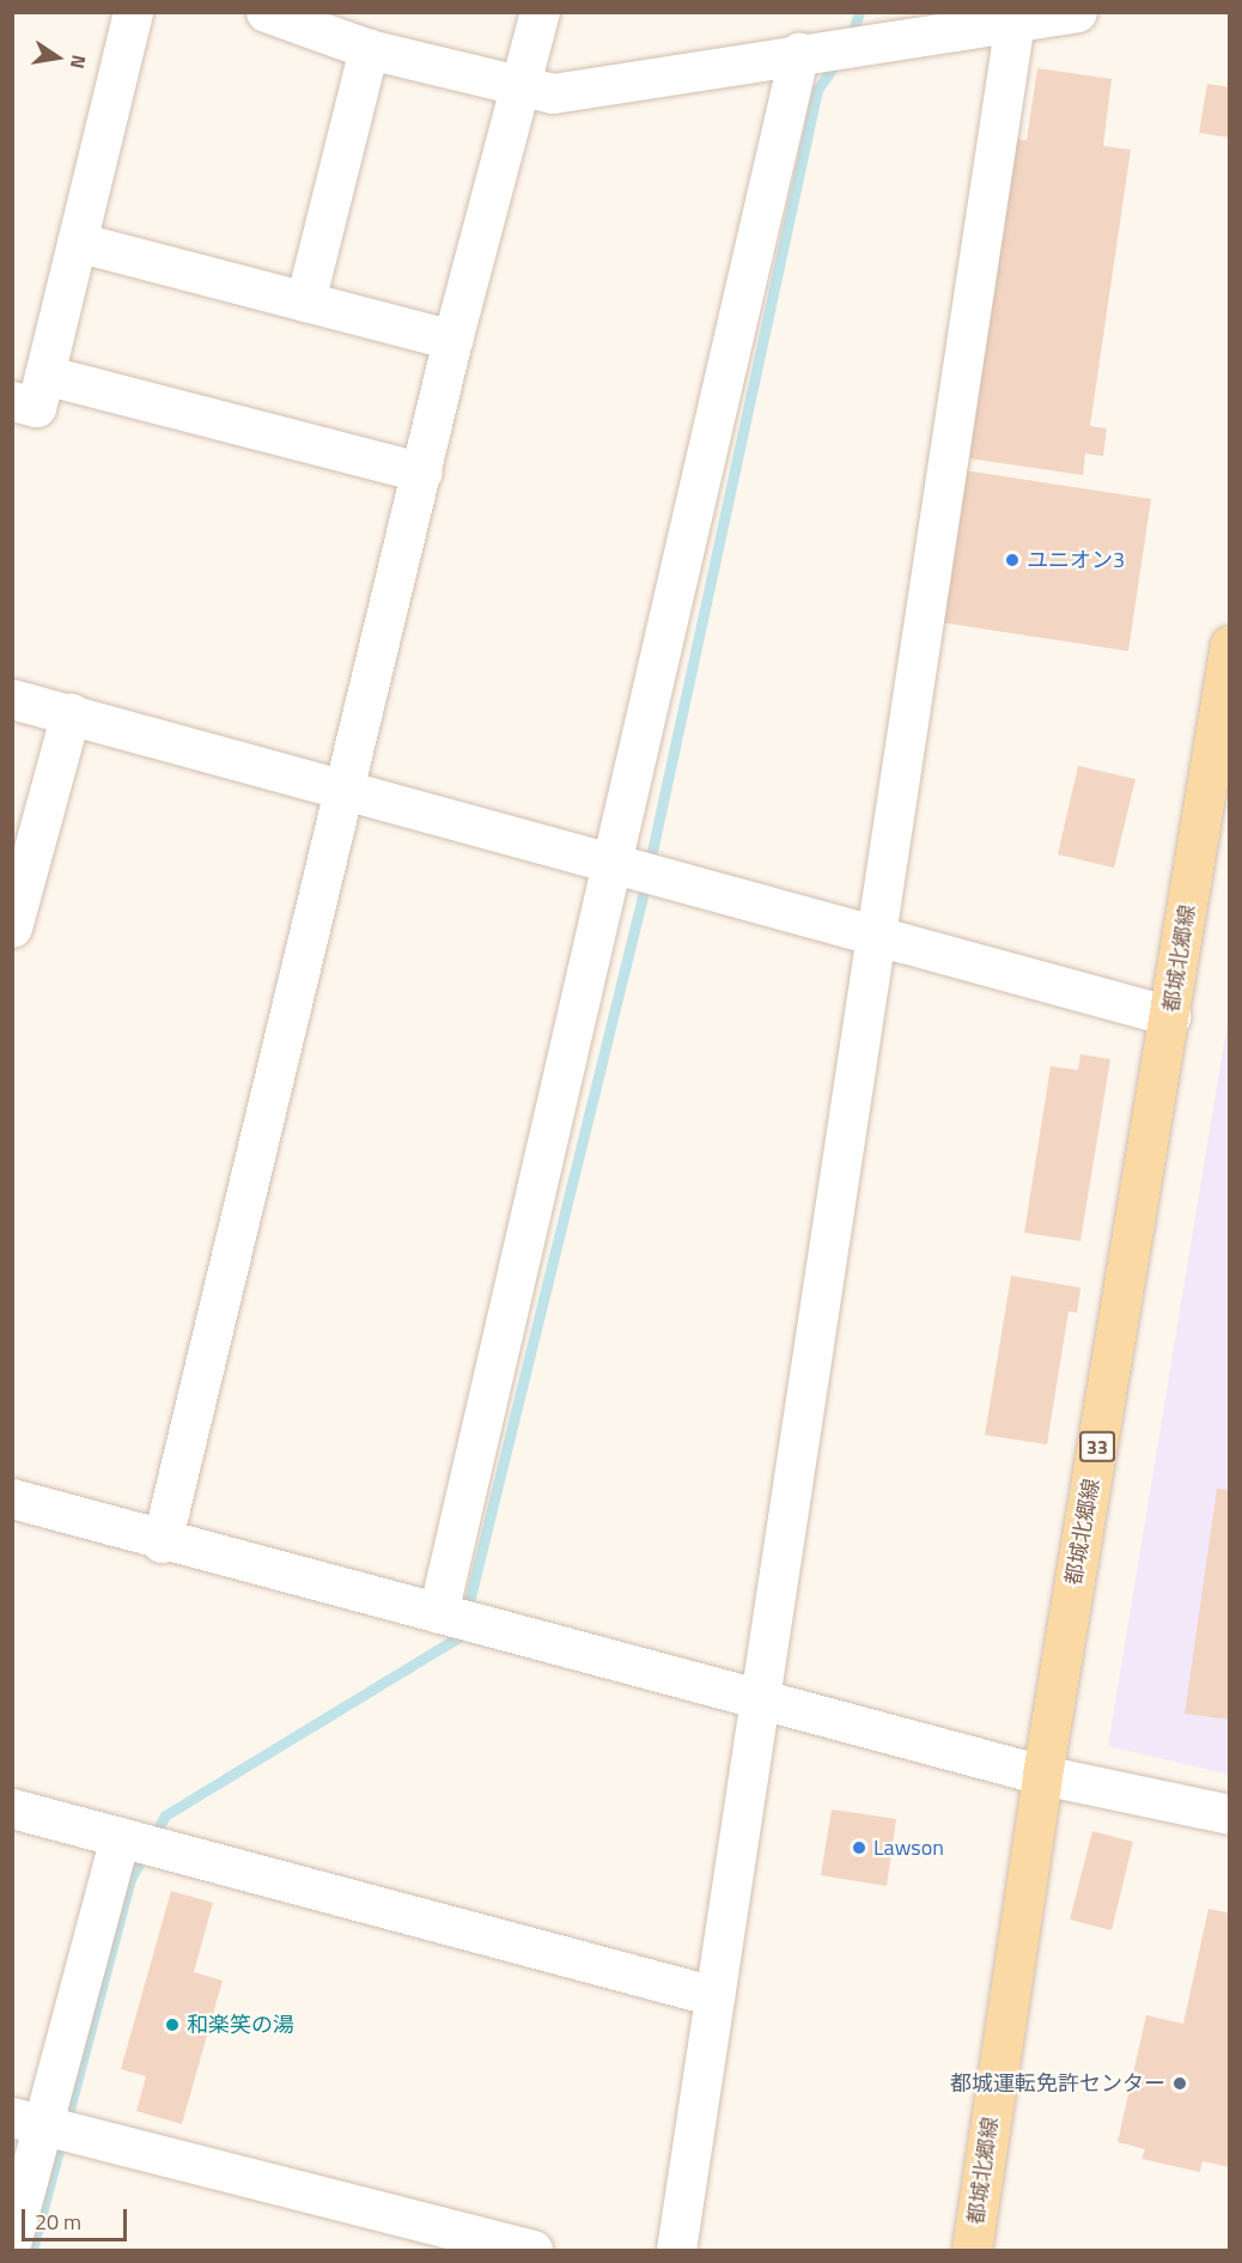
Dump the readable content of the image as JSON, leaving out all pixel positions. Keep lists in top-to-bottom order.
{
  "streets": {
    "main road": ["都城北郷線", "33"]
  },
  "places": [
    "ユニオン3",
    "Lawson",
    "和楽笑の湯",
    "都城運転免許センター"
  ],
  "scale_bar": "20 m",
  "north": "right"
}
